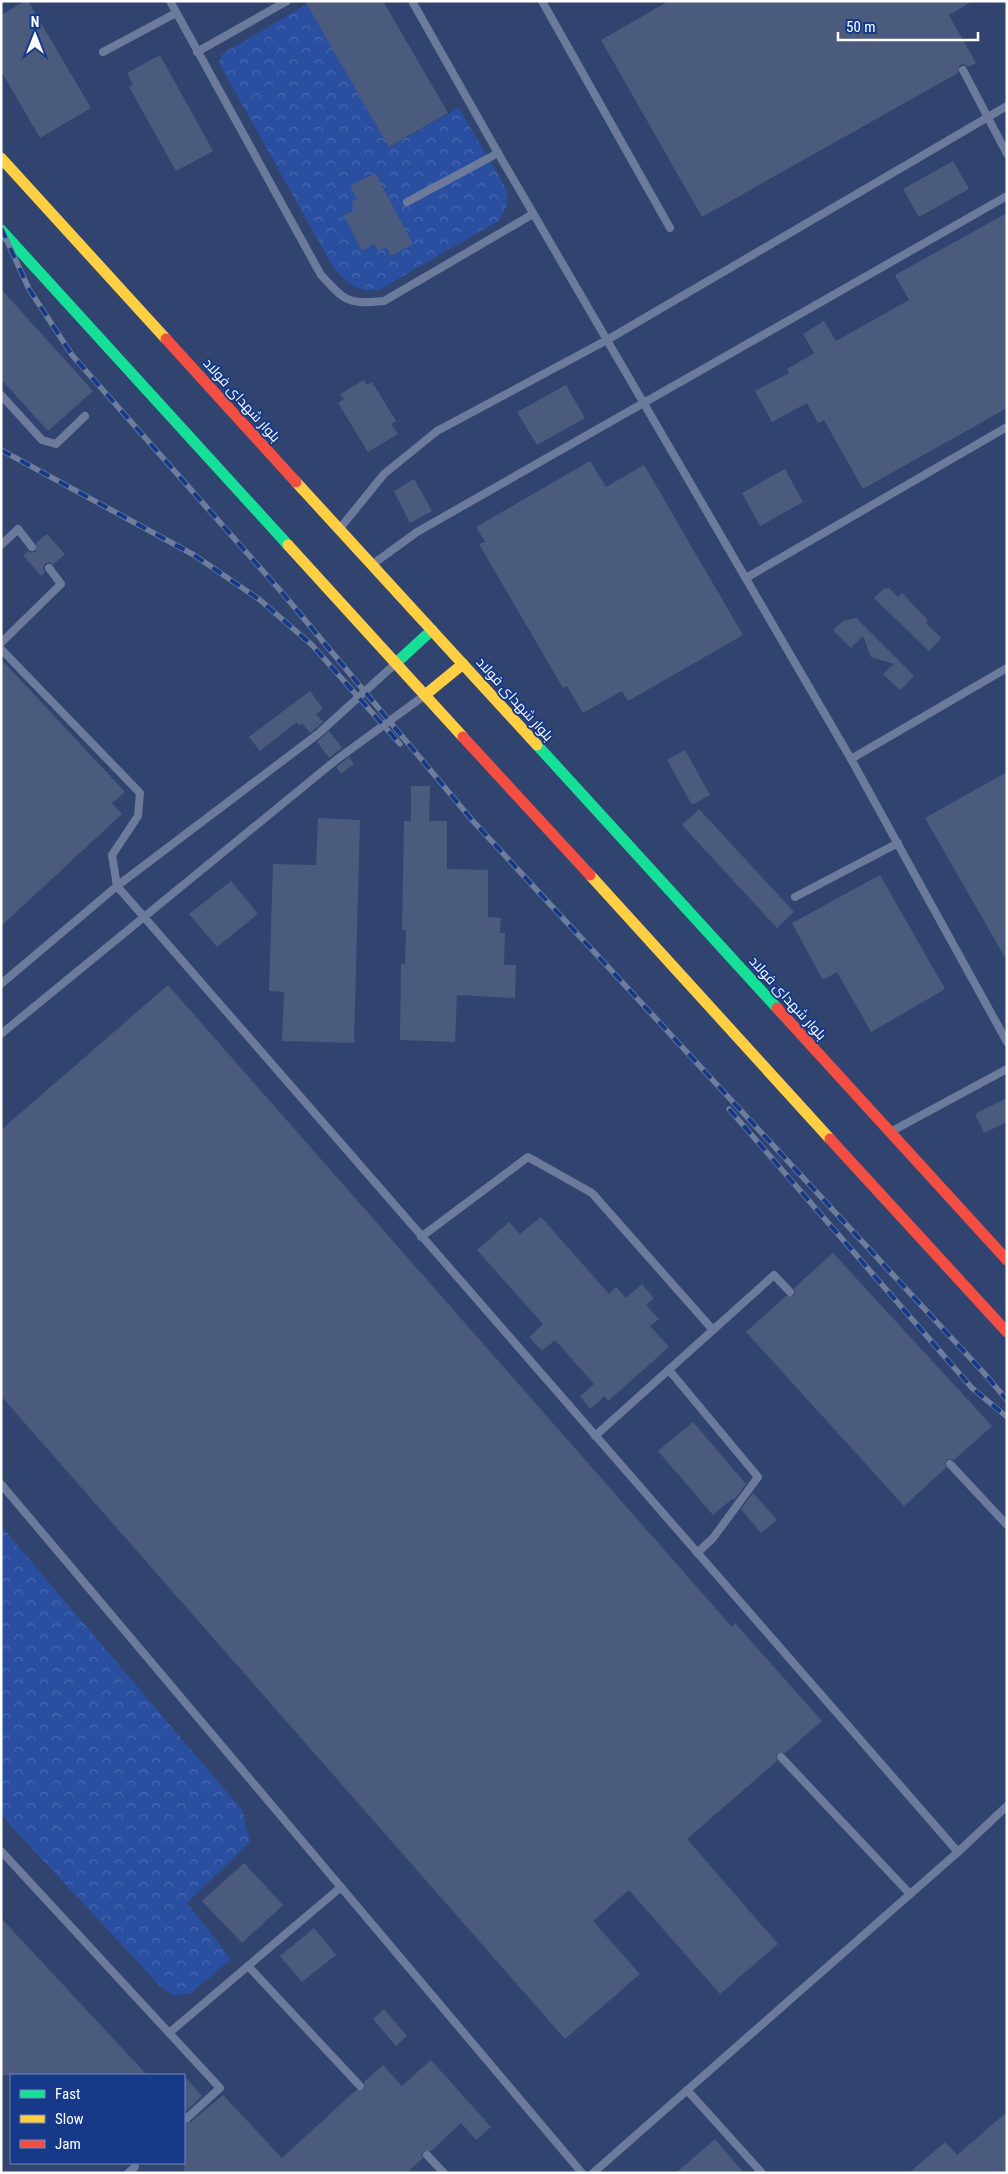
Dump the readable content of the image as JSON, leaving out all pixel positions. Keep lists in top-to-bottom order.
{
  "streets": {
    "street": ["بلوار شهدای فولاد"]
  },
  "legend": ["Fast", "Slow", "Jam"],
  "scale_bar": "50 m",
  "north": "top"
}
